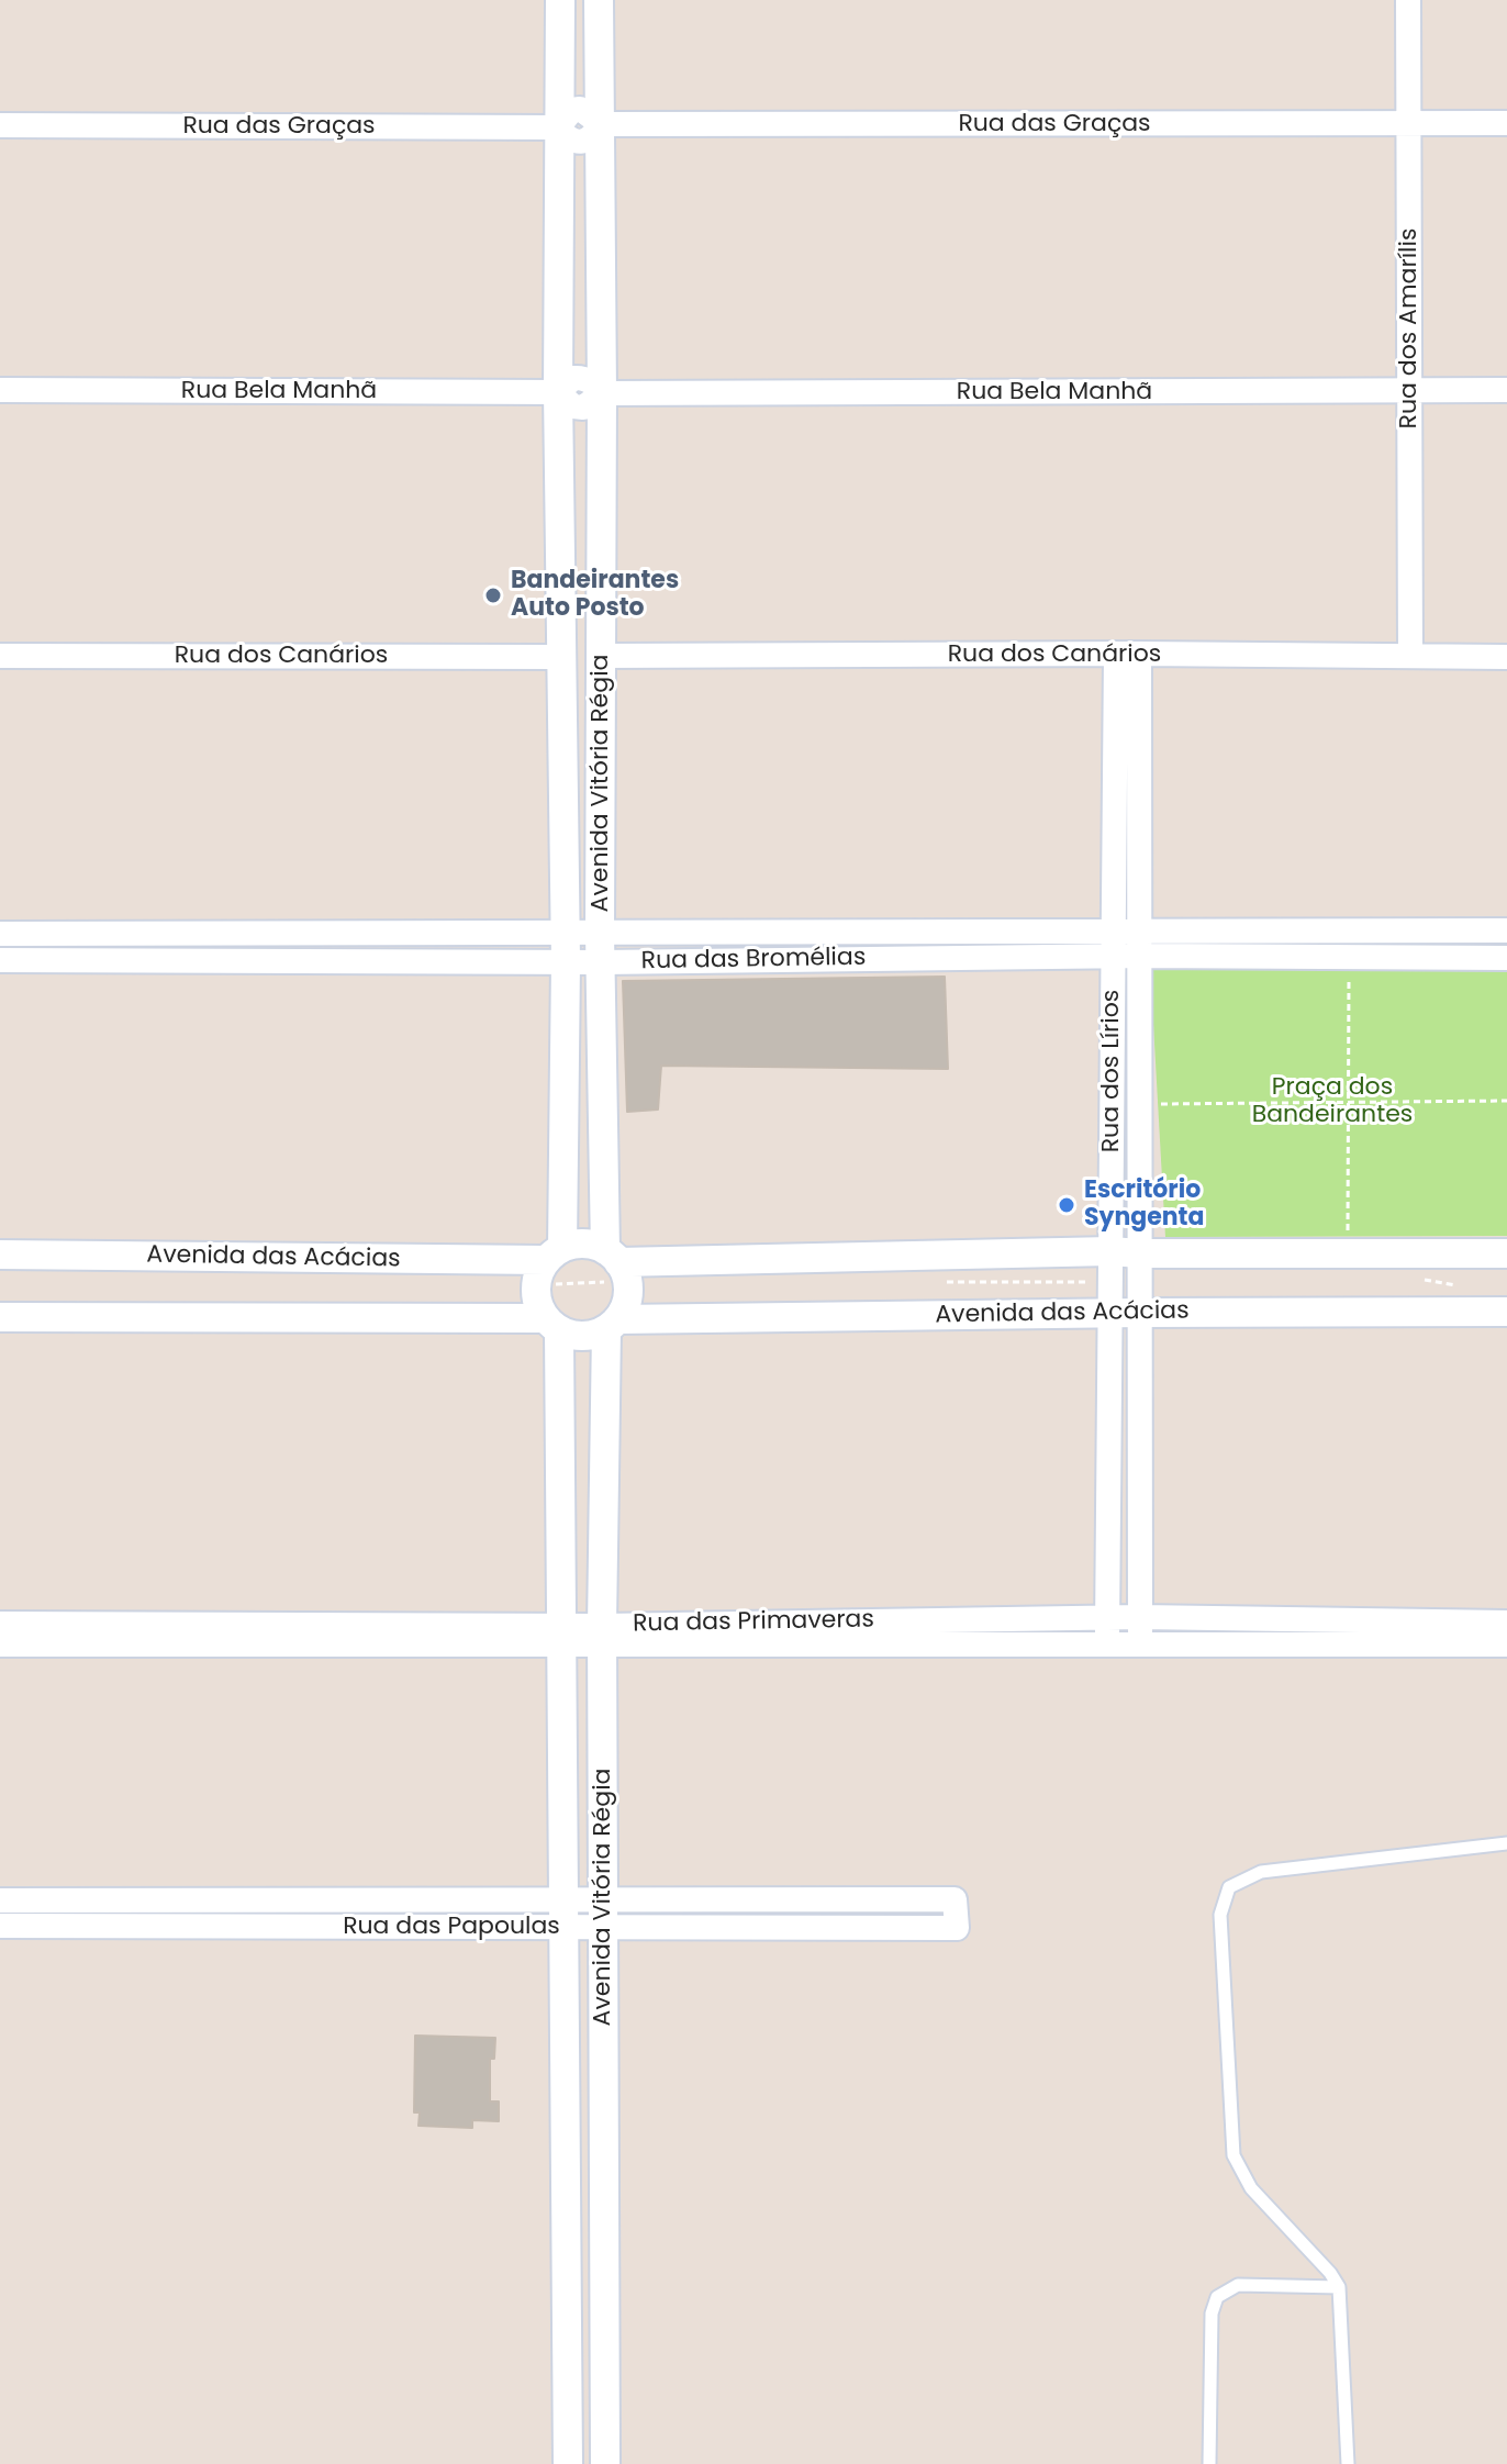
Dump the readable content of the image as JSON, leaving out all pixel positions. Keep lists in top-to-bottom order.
{
  "streets": {
    "street": [
      "Rua das Graças",
      "Rua dos Amarílis",
      "Rua Bela Manhã",
      "Rua dos Canários",
      "Avenida Vitória Régia",
      "Rua das Bromélias",
      "Rua dos Lírios",
      "Avenida das Acácias",
      "Rua das Primaveras",
      "Rua das Papoulas"
    ]
  },
  "crossings": [
    ["Rua das Graças", "Rua dos Amarílis"],
    ["Rua das Graças", "Avenida Vitória Régia"],
    ["Rua dos Amarílis", "Rua Bela Manhã"],
    ["Rua dos Amarílis", "Rua dos Canários"],
    ["Rua Bela Manhã", "Avenida Vitória Régia"],
    ["Rua dos Canários", "Avenida Vitória Régia"],
    ["Rua dos Canários", "Rua dos Lírios"],
    ["Avenida Vitória Régia", "Rua das Bromélias"],
    ["Avenida Vitória Régia", "Avenida das Acácias"],
    ["Avenida Vitória Régia", "Rua das Primaveras"],
    ["Avenida Vitória Régia", "Rua das Papoulas"],
    ["Rua das Bromélias", "Rua dos Lírios"],
    ["Rua dos Lírios", "Avenida das Acácias"],
    ["Rua dos Lírios", "Rua das Primaveras"]
  ],
  "parks": ["Praça dos Bandeirantes"],
  "places": ["Bandeirantes Auto Posto", "Escritório Syngenta"]
}
